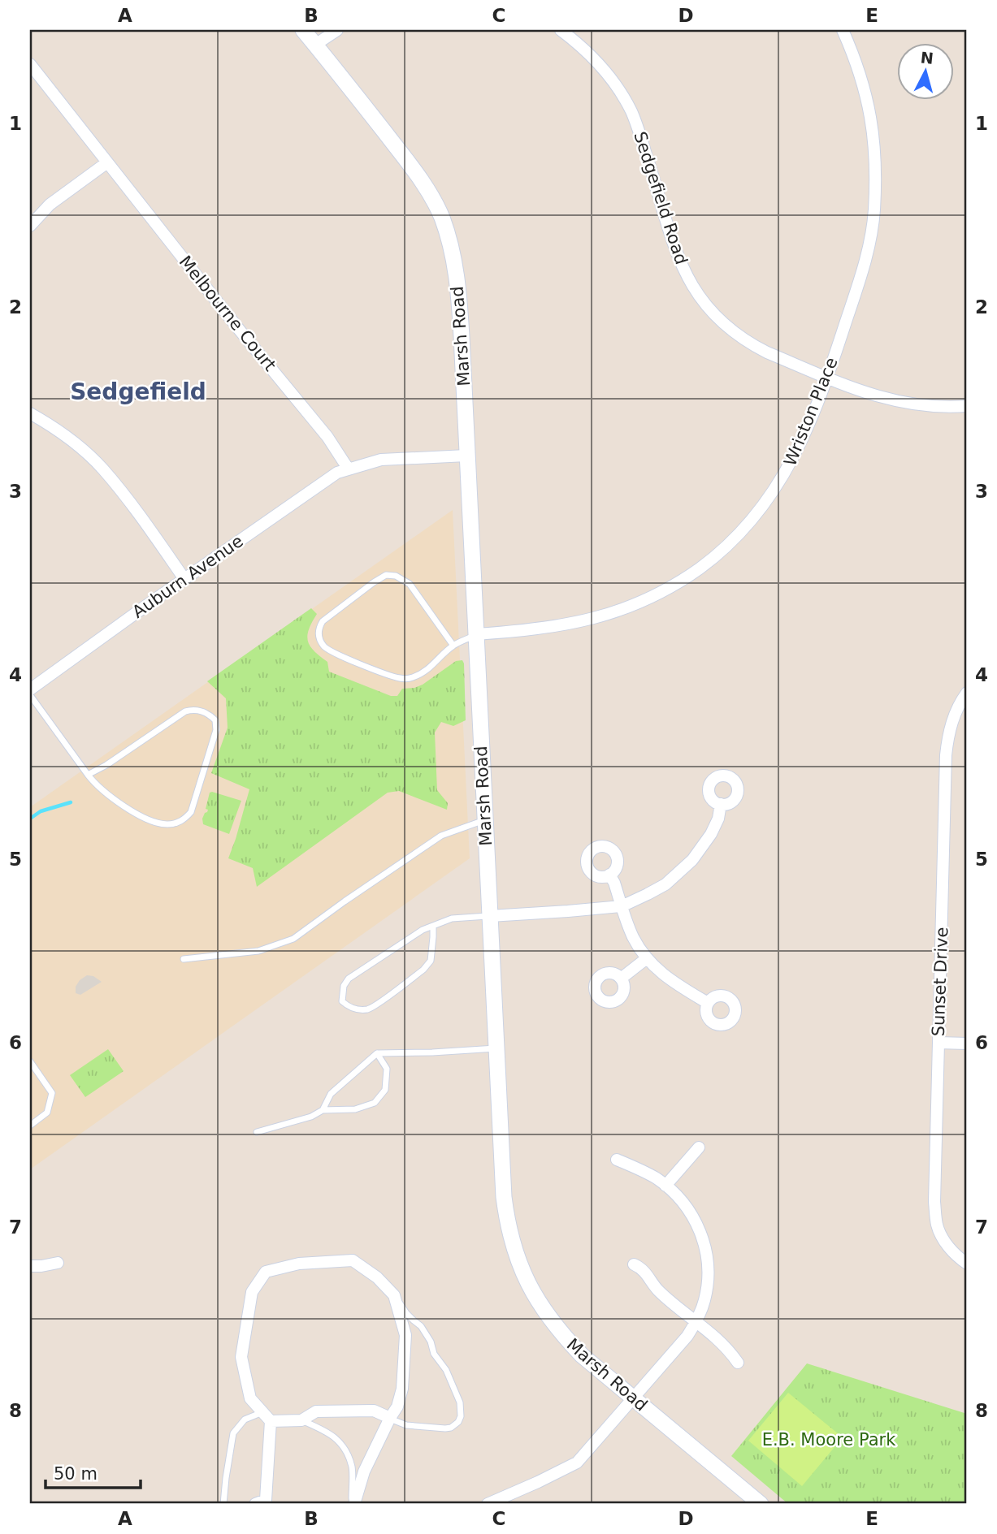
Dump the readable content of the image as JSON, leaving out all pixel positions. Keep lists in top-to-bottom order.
{
  "streets": {
    "street": [
      "Sedgefield Road",
      "Melbourne Court",
      "Marsh Road",
      "Wriston Place",
      "Auburn Avenue",
      "Sunset Drive"
    ]
  },
  "crossings": [
    ["Sedgefield Road", "Wriston Place"],
    ["Melbourne Court", "Auburn Avenue"],
    ["Marsh Road", "Wriston Place"]
  ],
  "districts": ["Sedgefield"],
  "parks": ["E.B. Moore Park"],
  "scale_bar": "50 m",
  "north": "top",
  "grid": {
    "columns": [
      "A",
      "B",
      "C",
      "D",
      "E"
    ],
    "rows": [
      "1",
      "2",
      "3",
      "4",
      "5",
      "6",
      "7",
      "8"
    ]
  }
}
